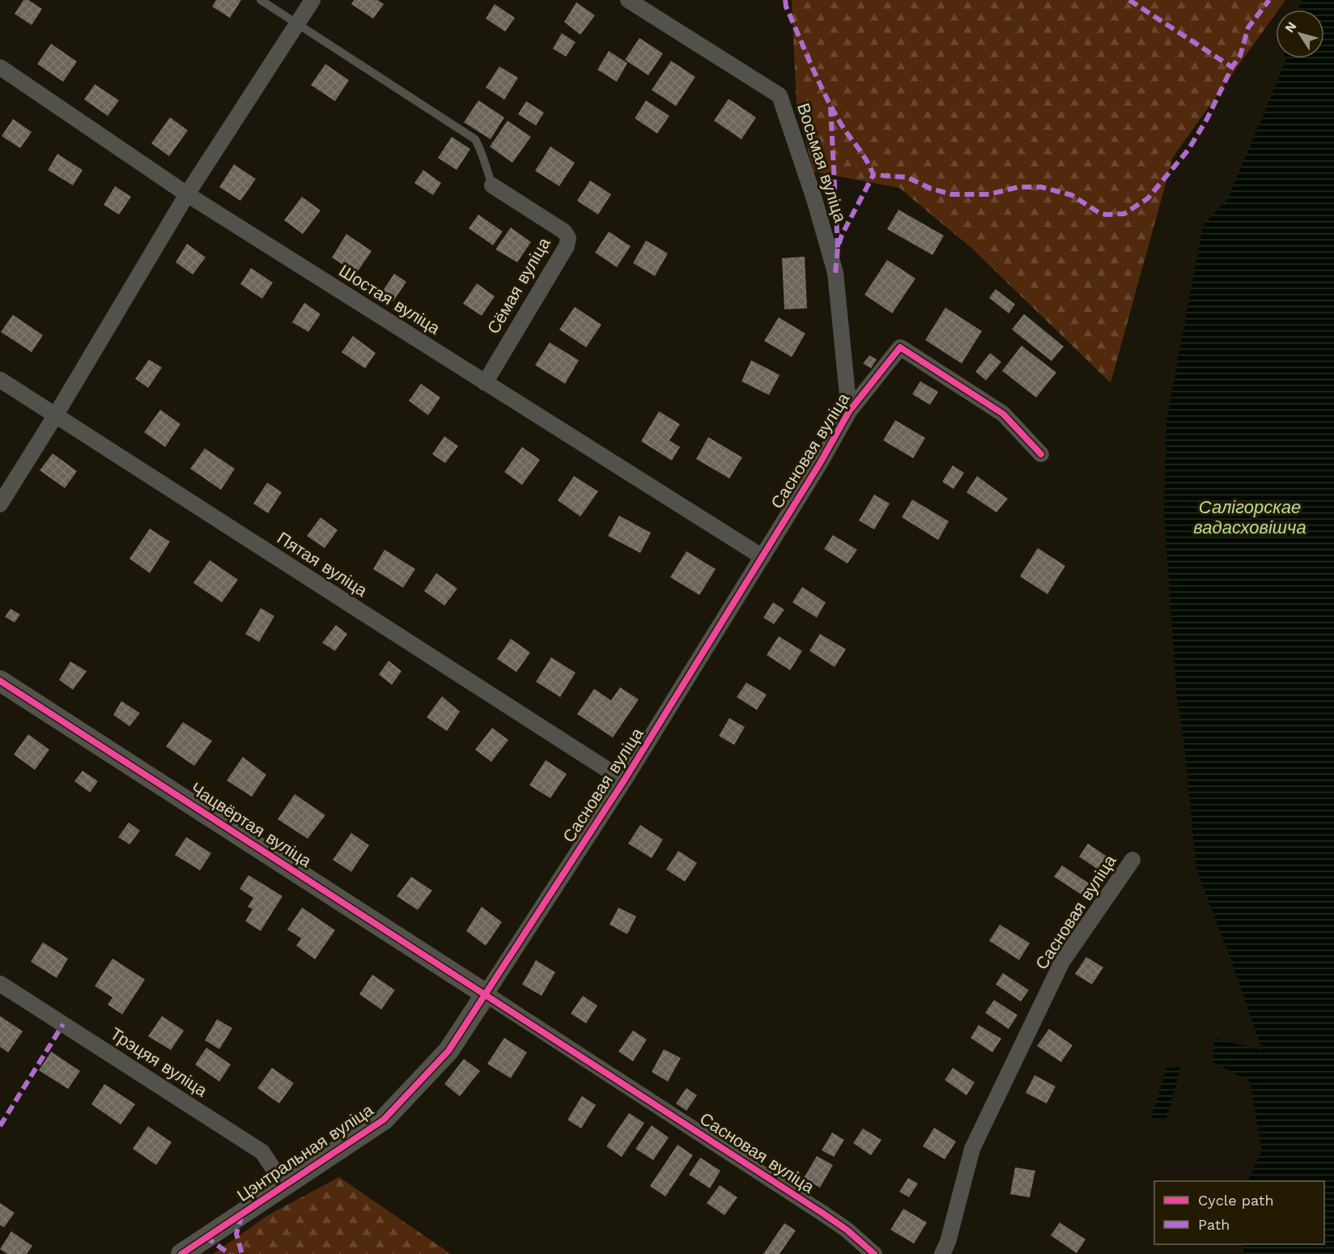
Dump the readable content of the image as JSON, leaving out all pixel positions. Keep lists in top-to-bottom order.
{
  "streets": {
    "street": [
      "Восьмая вуліца",
      "Сёмая вуліца",
      "Шостая вуліца",
      "Сасновая вуліца",
      "Пятая вуліца",
      "Чацвёртая вуліца",
      "Трэцяя вуліца",
      "Цэнтральная вуліца"
    ]
  },
  "crossings": [
    ["Восьмая вуліца", "Сасновая вуліца"],
    ["Сёмая вуліца", "Шостая вуліца"],
    ["Шостая вуліца", "Сасновая вуліца"],
    ["Сасновая вуліца", "Пятая вуліца"],
    ["Сасновая вуліца", "Чацвёртая вуліца"],
    ["Сасновая вуліца", "Цэнтральная вуліца"],
    ["Чацвёртая вуліца", "Цэнтральная вуліца"],
    ["Трэцяя вуліца", "Цэнтральная вуліца"]
  ],
  "water": ["Салігорскае вадасховішча"],
  "legend": ["Cycle path", "Path"],
  "north": "top left"
}
